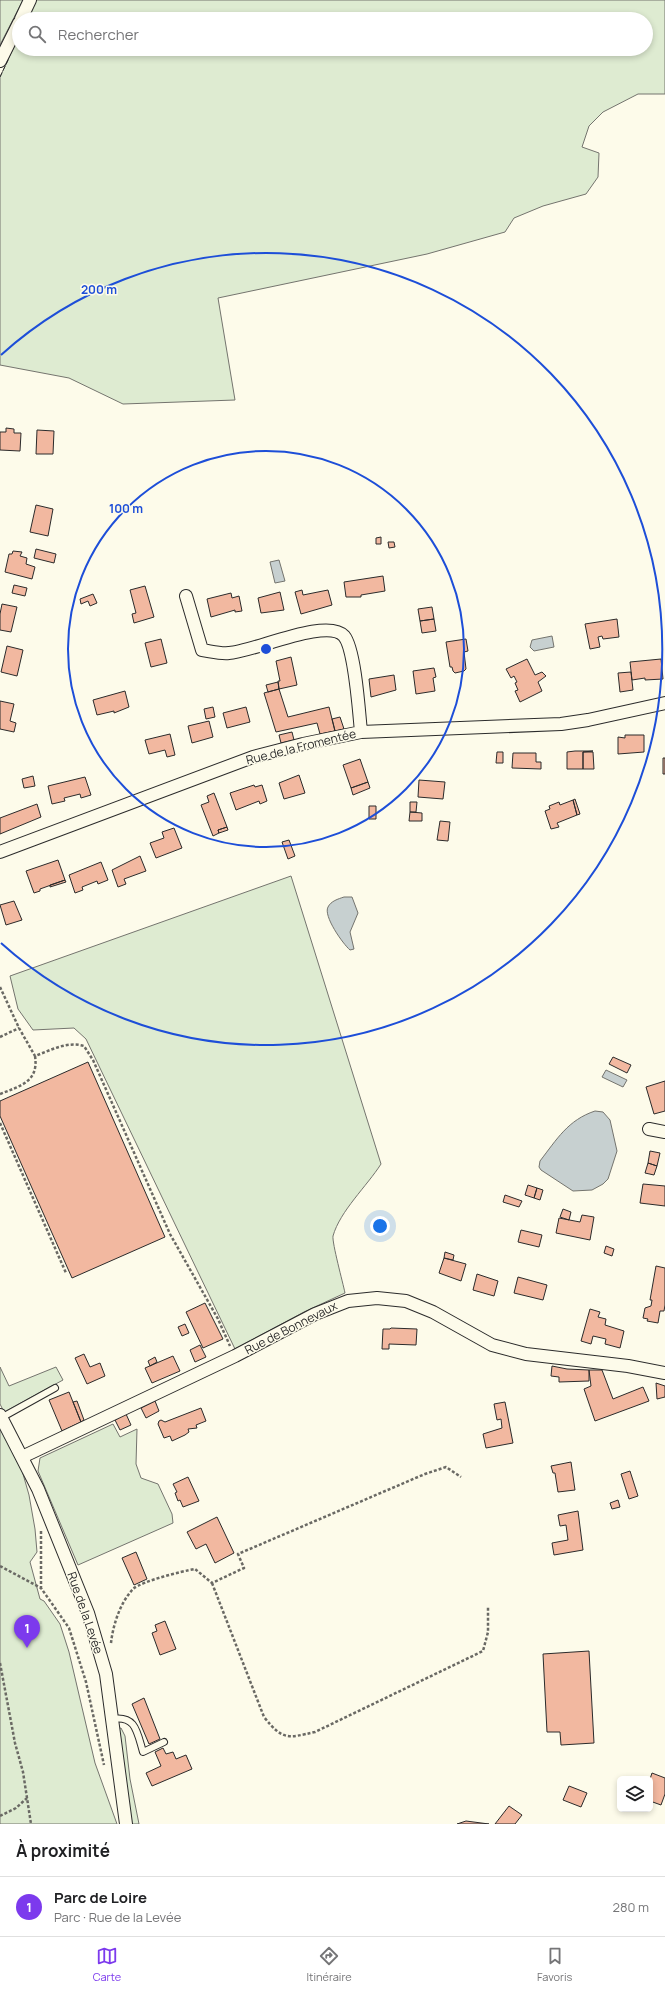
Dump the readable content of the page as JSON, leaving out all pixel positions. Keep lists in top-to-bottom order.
{
  "streets": {
    "street": ["Rue de la Fromentée", "Rue de Bonnevaux", "Rue de la Levée"]
  },
  "crossings": [
    ["Rue de Bonnevaux", "Rue de la Levée"]
  ],
  "page": {
    "search": "Rechercher",
    "pins": "1",
    "heading": "À proximité",
    "list": [
      {
        "mark": "1",
        "name": "Parc de Loire",
        "note": "Parc · Rue de la Levée",
        "value": "280 m"
      }
    ],
    "nav": ["Carte", "Itinéraire", "Favoris"]
  },
  "rings": ["200 m", "100 m"]
}
